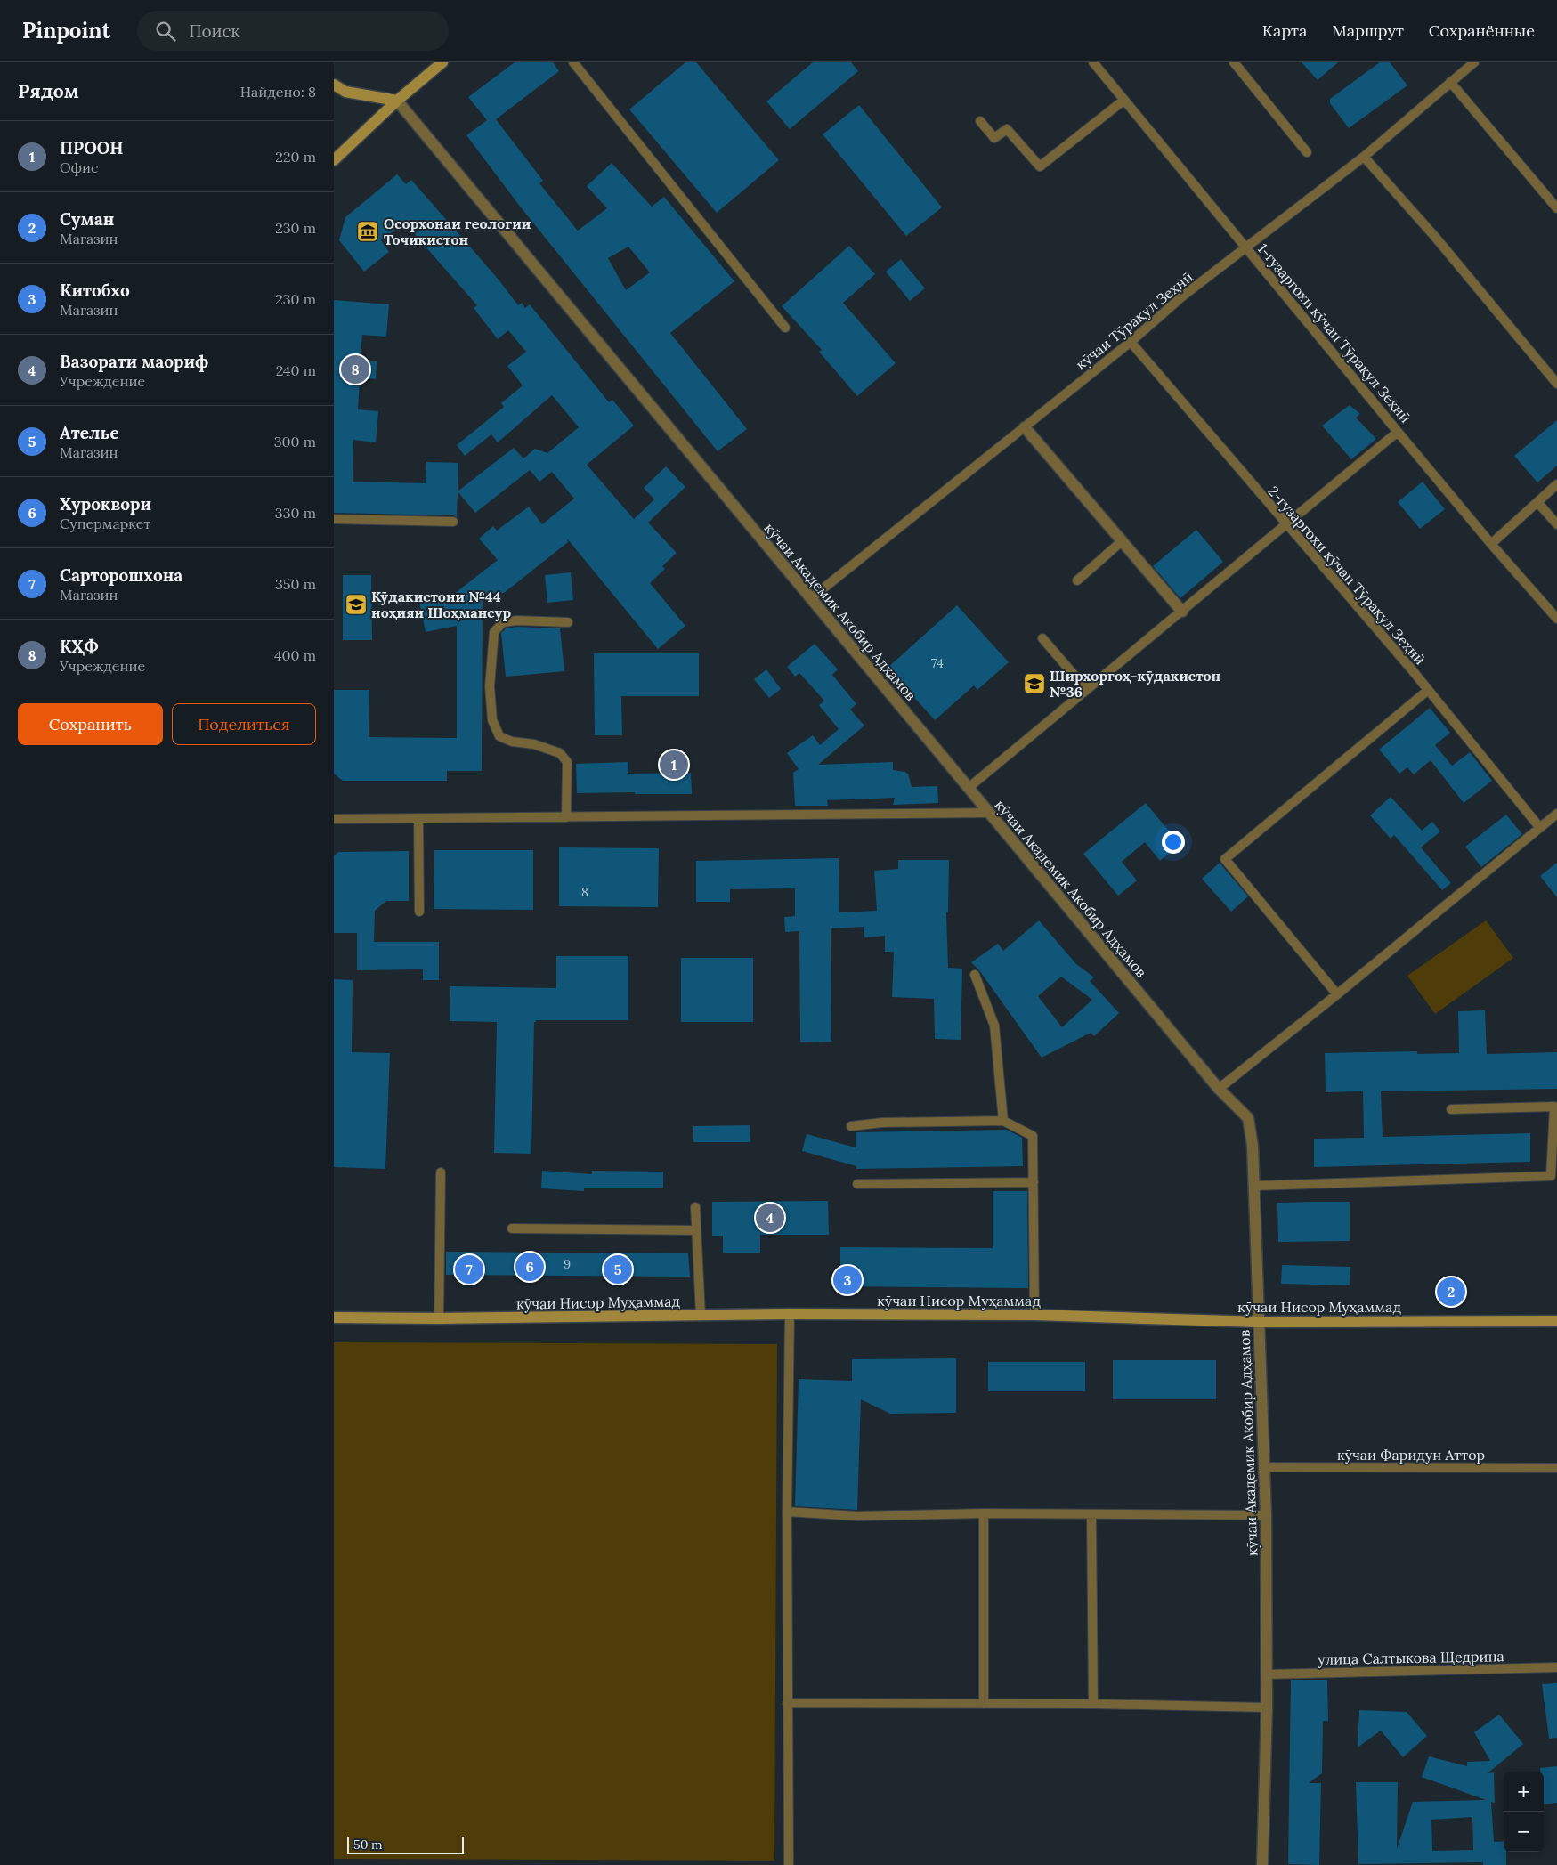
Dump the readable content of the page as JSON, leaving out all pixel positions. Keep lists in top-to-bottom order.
{
  "streets": {
    "street": ["кӯчаи Академик Акобир Адҳамов", "кӯчаи Нисор Муҳаммад"],
    "lane": [
      "кӯчаи Тӯрақул Зеҳнӣ",
      "1-гузаргохи кӯчаи Тӯрақул Зеҳнӣ",
      "2-гузаргохи кӯчаи Тӯрақул Зеҳнӣ",
      "кӯчаи Фаридун Аттор",
      "улица Салтыкова Щедрина"
    ]
  },
  "crossings": [
    ["кӯчаи Тӯрақул Зеҳнӣ", "1-гузаргохи кӯчаи Тӯрақул Зеҳнӣ"],
    ["кӯчаи Тӯрақул Зеҳнӣ", "2-гузаргохи кӯчаи Тӯрақул Зеҳнӣ"],
    ["кӯчаи Тӯрақул Зеҳнӣ", "кӯчаи Академик Акобир Адҳамов"],
    ["кӯчаи Академик Акобир Адҳамов", "кӯчаи Нисор Муҳаммад"],
    ["кӯчаи Академик Акобир Адҳамов", "кӯчаи Фаридун Аттор"],
    ["кӯчаи Академик Акобир Адҳамов", "улица Салтыкова Щедрина"]
  ],
  "places": {
    "museum": ["Осорхонаи геологии Точикистон"],
    "school or university": ["Кӯдакистони №44 ноҳияи Шоҳмансур", "Ширхоргоҳ-кӯдакистон №36"]
  },
  "house_numbers": ["74", "8", "9"],
  "scale_bar": "50 m",
  "page": {
    "header": "Pinpoint",
    "search": "Поиск",
    "nav": ["Карта", "Маршрут", "Сохранённые"],
    "heading": ["Рядом", "Найдено: 8"],
    "list": [
      {
        "mark": "1",
        "name": "ПРООН",
        "note": "Офис",
        "value": "220 m"
      },
      {
        "mark": "2",
        "name": "Суман",
        "note": "Магазин",
        "value": "230 m"
      },
      {
        "mark": "3",
        "name": "Китобхо",
        "note": "Магазин",
        "value": "230 m"
      },
      {
        "mark": "4",
        "name": "Вазорати маориф",
        "note": "Учреждение",
        "value": "240 m"
      },
      {
        "mark": "5",
        "name": "Ателье",
        "note": "Магазин",
        "value": "300 m"
      },
      {
        "mark": "6",
        "name": "Хуроквори",
        "note": "Супермаркет",
        "value": "330 m"
      },
      {
        "mark": "7",
        "name": "Сарторошхона",
        "note": "Магазин",
        "value": "350 m"
      },
      {
        "mark": "8",
        "name": "КҲФ",
        "note": "Учреждение",
        "value": "400 m"
      }
    ],
    "pins": [
      "8",
      "1",
      "4",
      "6",
      "5",
      "7",
      "3",
      "2"
    ],
    "buttons": ["Сохранить", "Поделиться"],
    "map_buttons": ["+", "−"],
    "scale": "50 m"
  }
}
